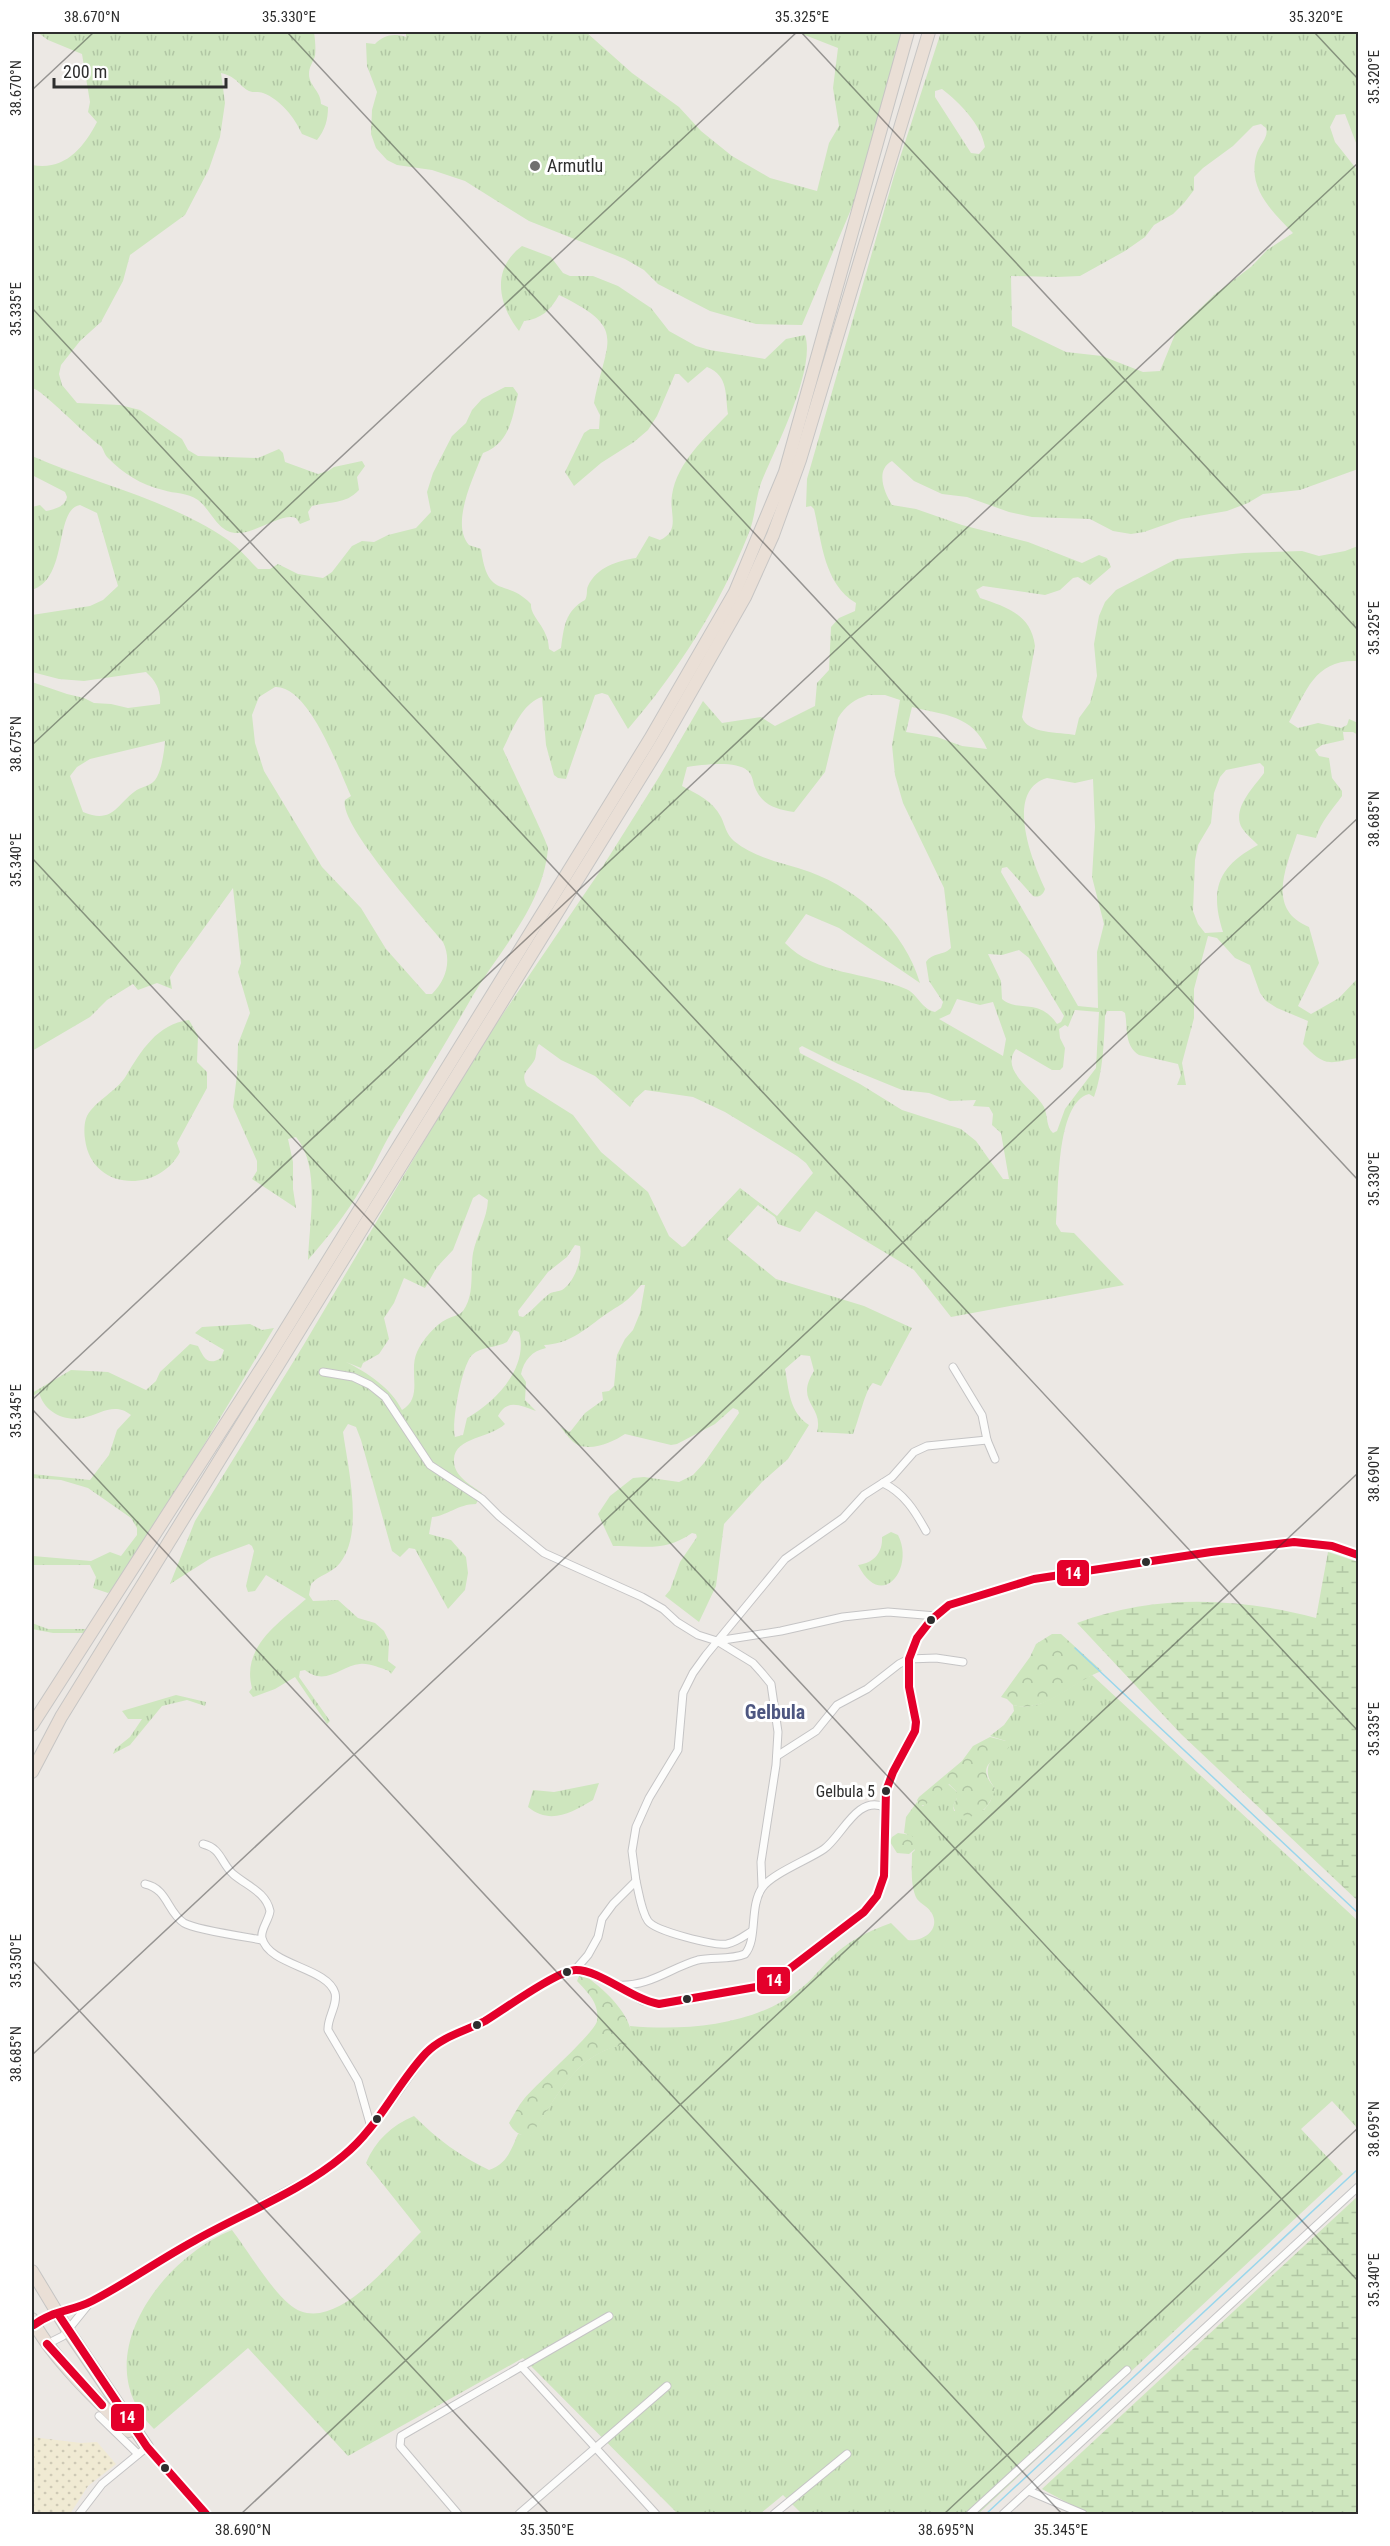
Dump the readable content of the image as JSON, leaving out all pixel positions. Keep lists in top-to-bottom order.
{
  "districts": ["Gelbula"],
  "places": ["Armutlu", "Gelbula 5"],
  "lines": ["transit line 14"],
  "scale_bar": "200 m",
  "coordinates": [
    "38.670°N",
    "35.330°E",
    "35.325°E",
    "35.320°E",
    "35.335°E",
    "38.675°N",
    "38.685°N",
    "35.340°E",
    "35.345°E",
    "38.690°N",
    "35.350°E",
    "38.695°N"
  ]
}
